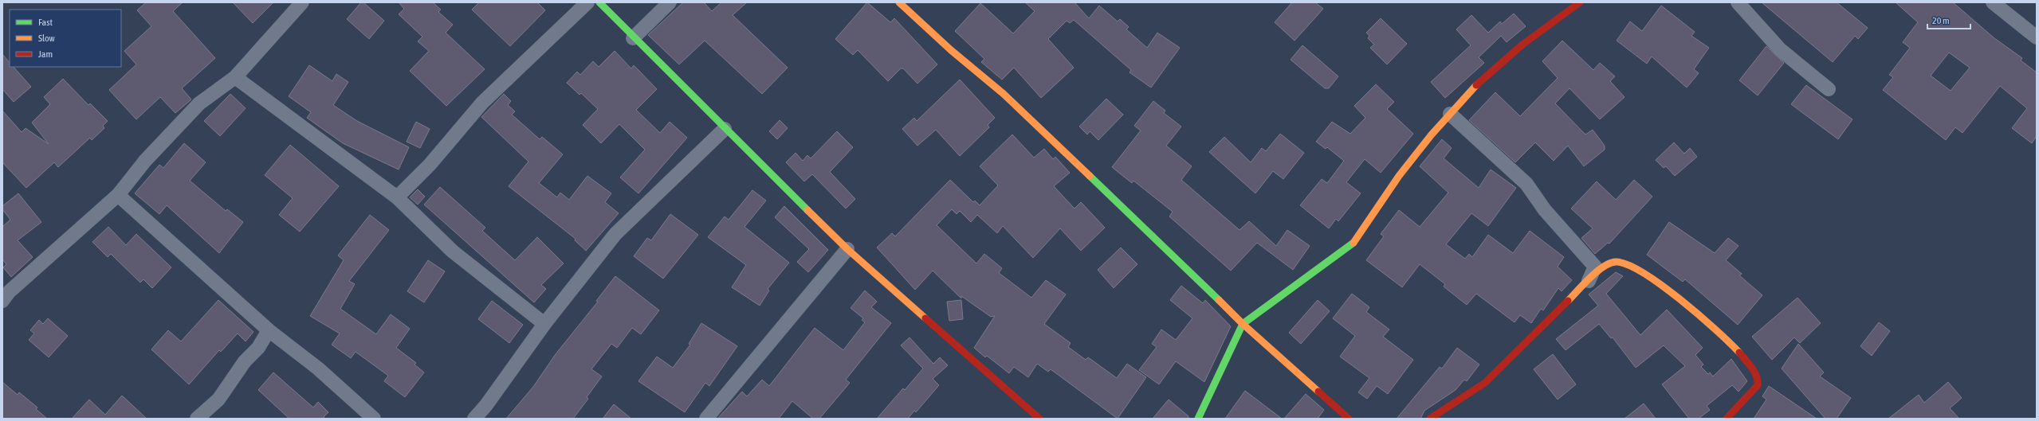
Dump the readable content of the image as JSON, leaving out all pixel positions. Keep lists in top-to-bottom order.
{
  "legend": ["Fast", "Slow", "Jam"],
  "scale_bar": "20 m"
}
